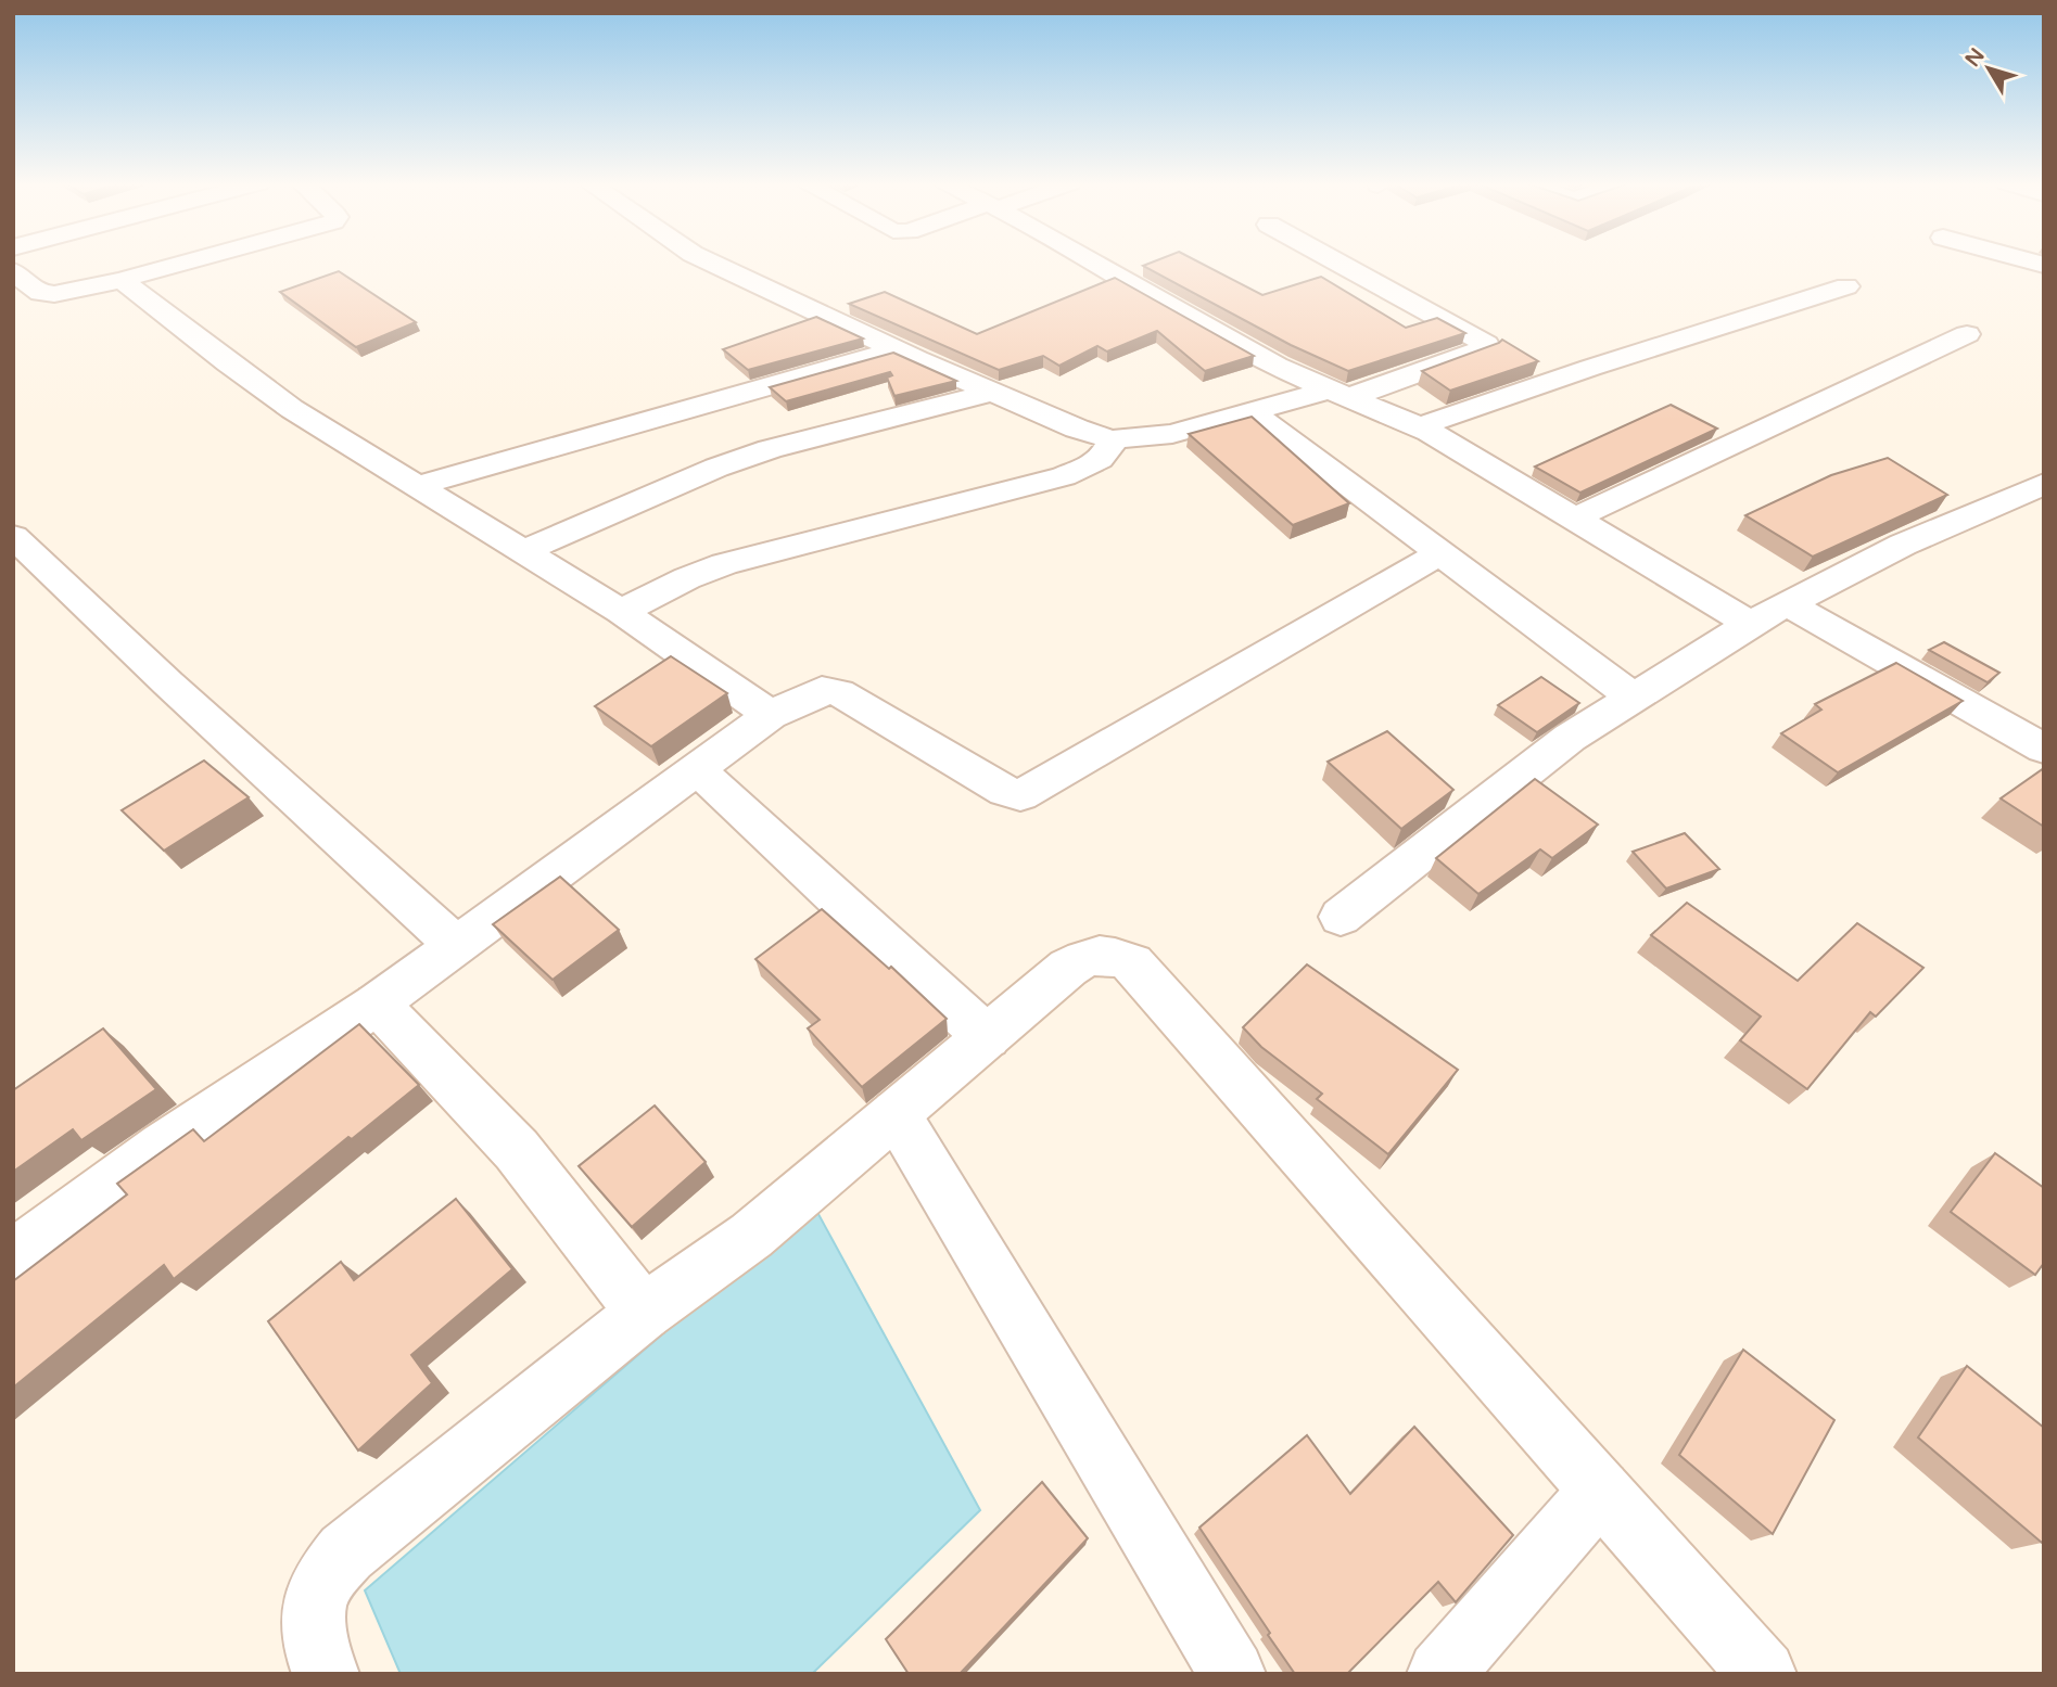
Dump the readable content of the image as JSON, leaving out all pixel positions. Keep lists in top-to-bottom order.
{
  "north": "top left"
}
